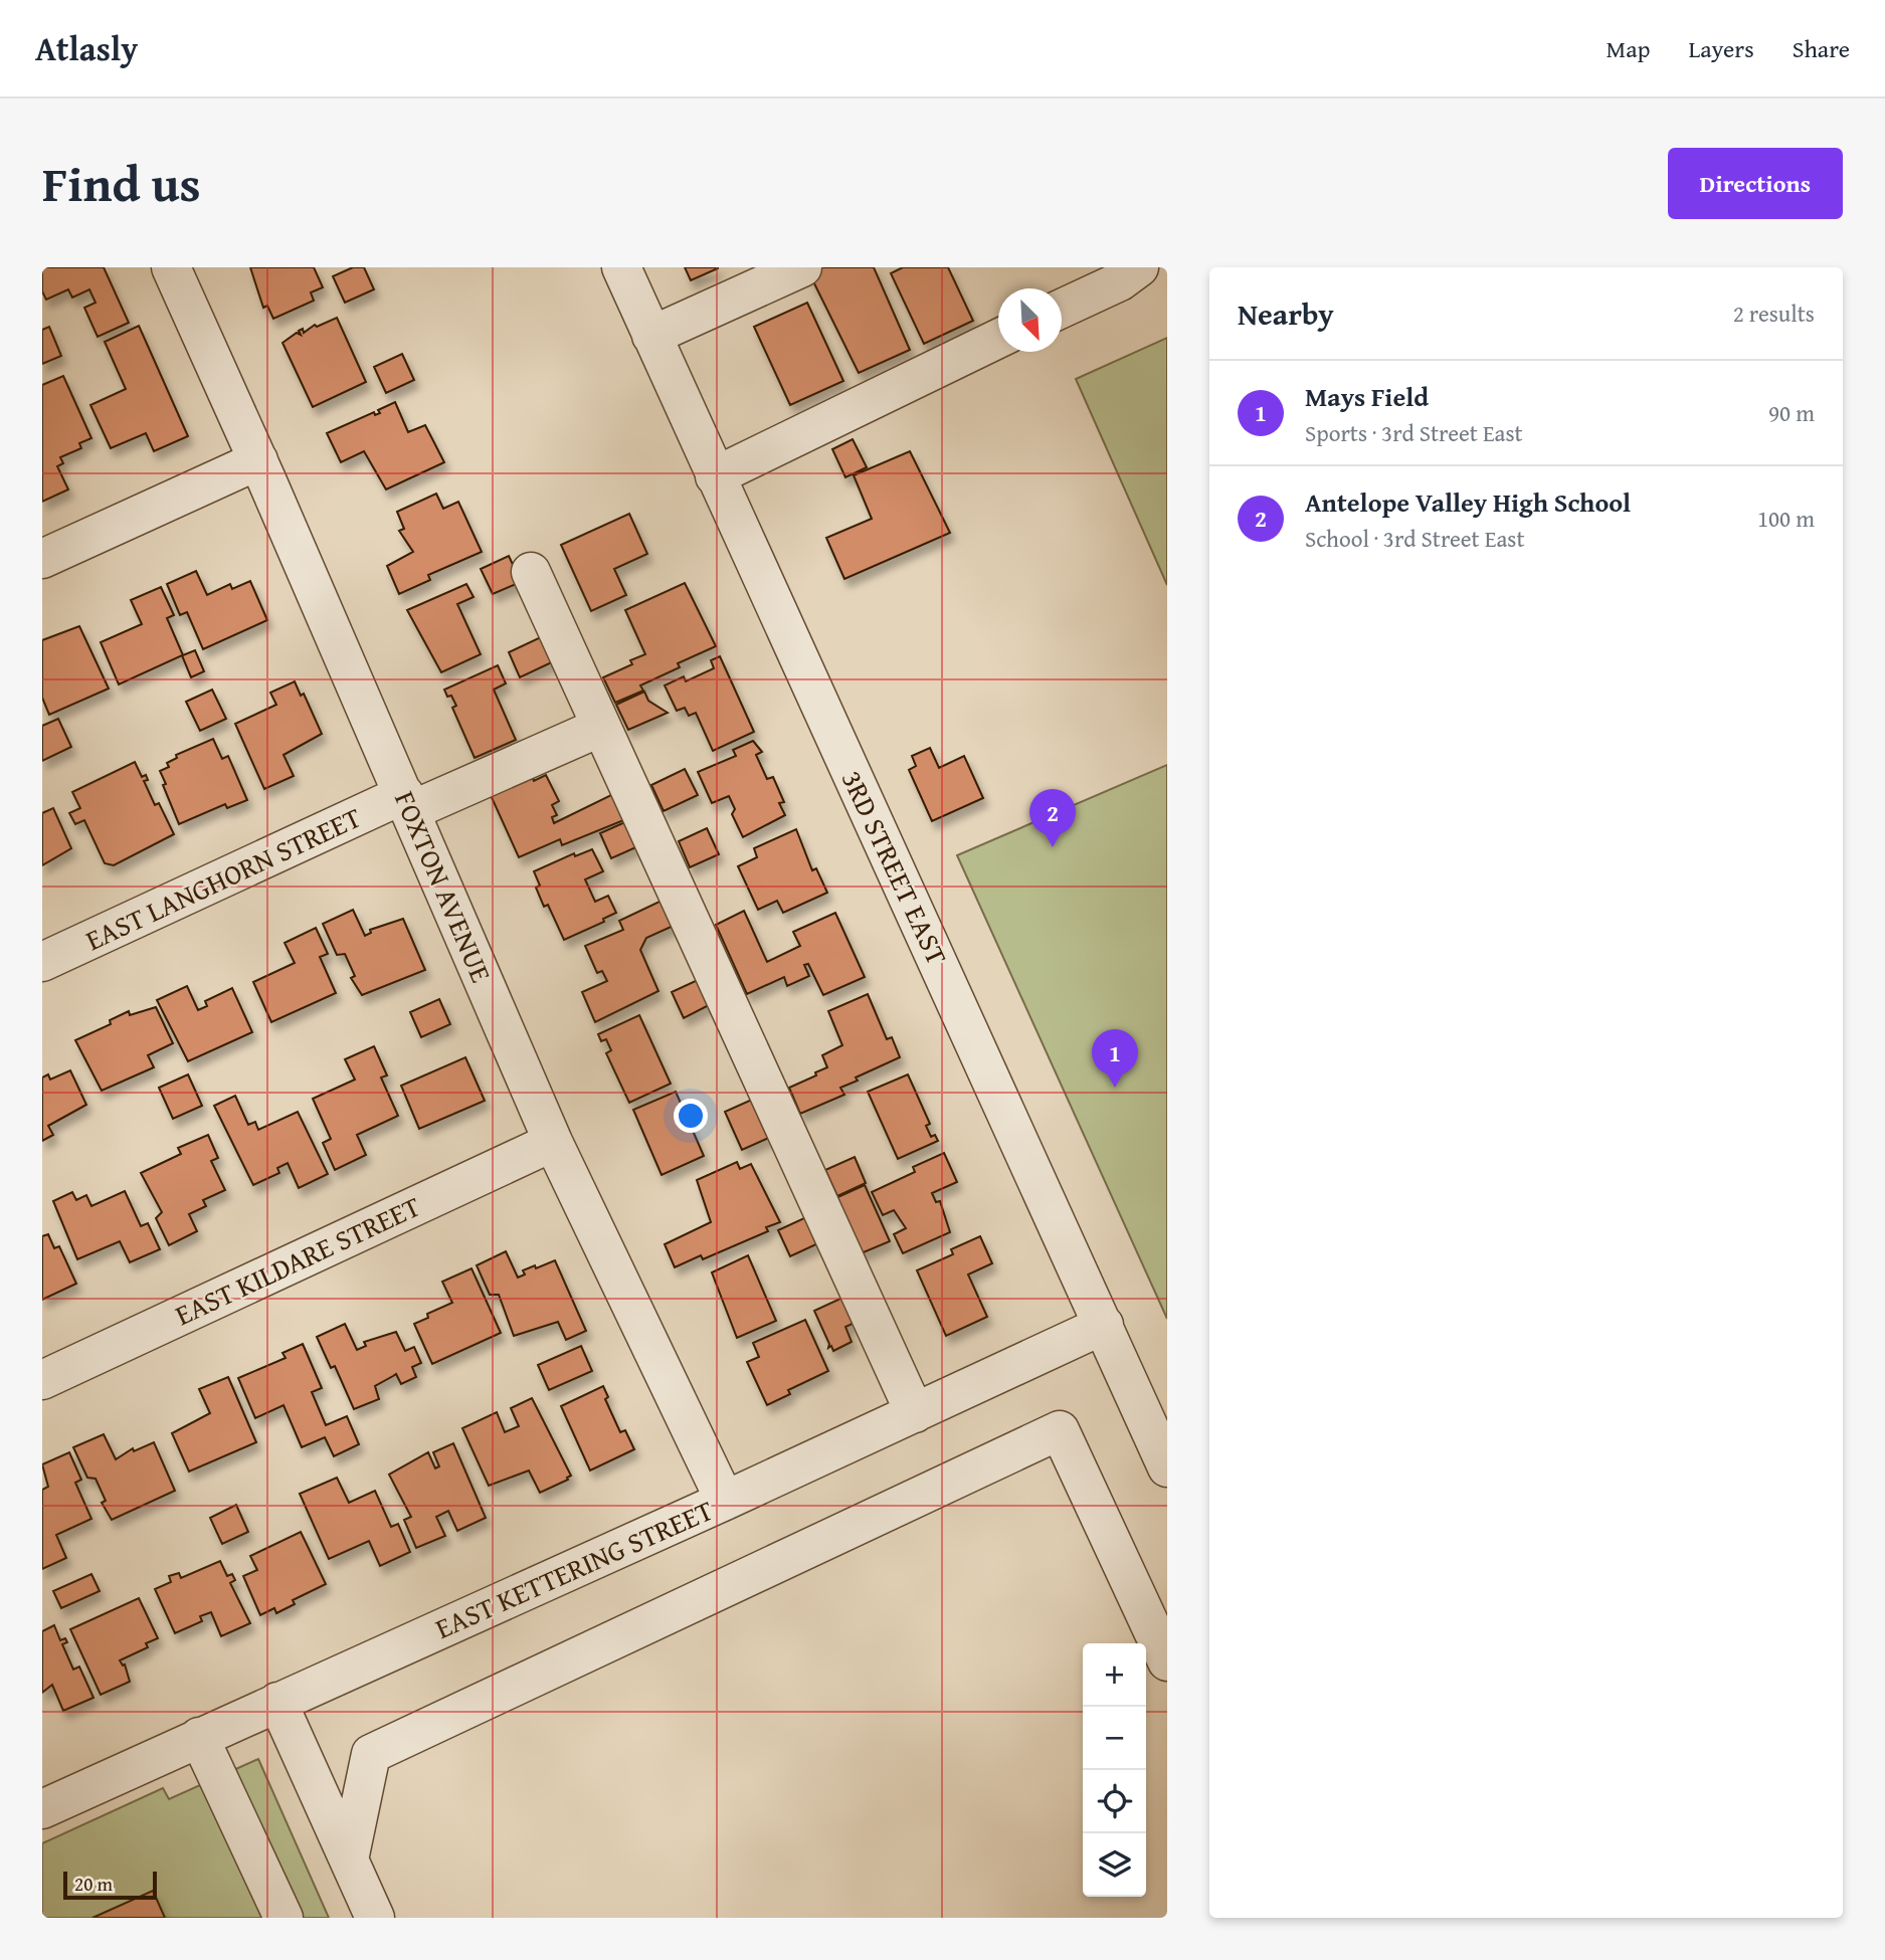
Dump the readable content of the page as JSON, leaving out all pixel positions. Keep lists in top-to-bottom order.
{
  "streets": {
    "street": [
      "3RD STREET EAST",
      "EAST LANGHORN STREET",
      "FOXTON AVENUE",
      "EAST KILDARE STREET",
      "EAST KETTERING STREET"
    ]
  },
  "crossings": [
    ["3RD STREET EAST", "EAST KETTERING STREET"],
    ["EAST LANGHORN STREET", "FOXTON AVENUE"],
    ["FOXTON AVENUE", "EAST KILDARE STREET"],
    ["FOXTON AVENUE", "EAST KETTERING STREET"]
  ],
  "scale_bar": "20 m",
  "north": "bottom right",
  "page": {
    "header": "Atlasly",
    "nav": ["Map", "Layers", "Share"],
    "title": "Find us",
    "buttons": "Directions",
    "heading": ["Nearby", "2 results"],
    "list": [
      {
        "mark": "1",
        "name": "Mays Field",
        "note": "Sports · 3rd Street East",
        "value": "90 m"
      },
      {
        "mark": "2",
        "name": "Antelope Valley High School",
        "note": "School · 3rd Street East",
        "value": "100 m"
      }
    ],
    "pins": ["2", "1"],
    "map_buttons": ["+", "−"],
    "scale": "20 m"
  }
}
